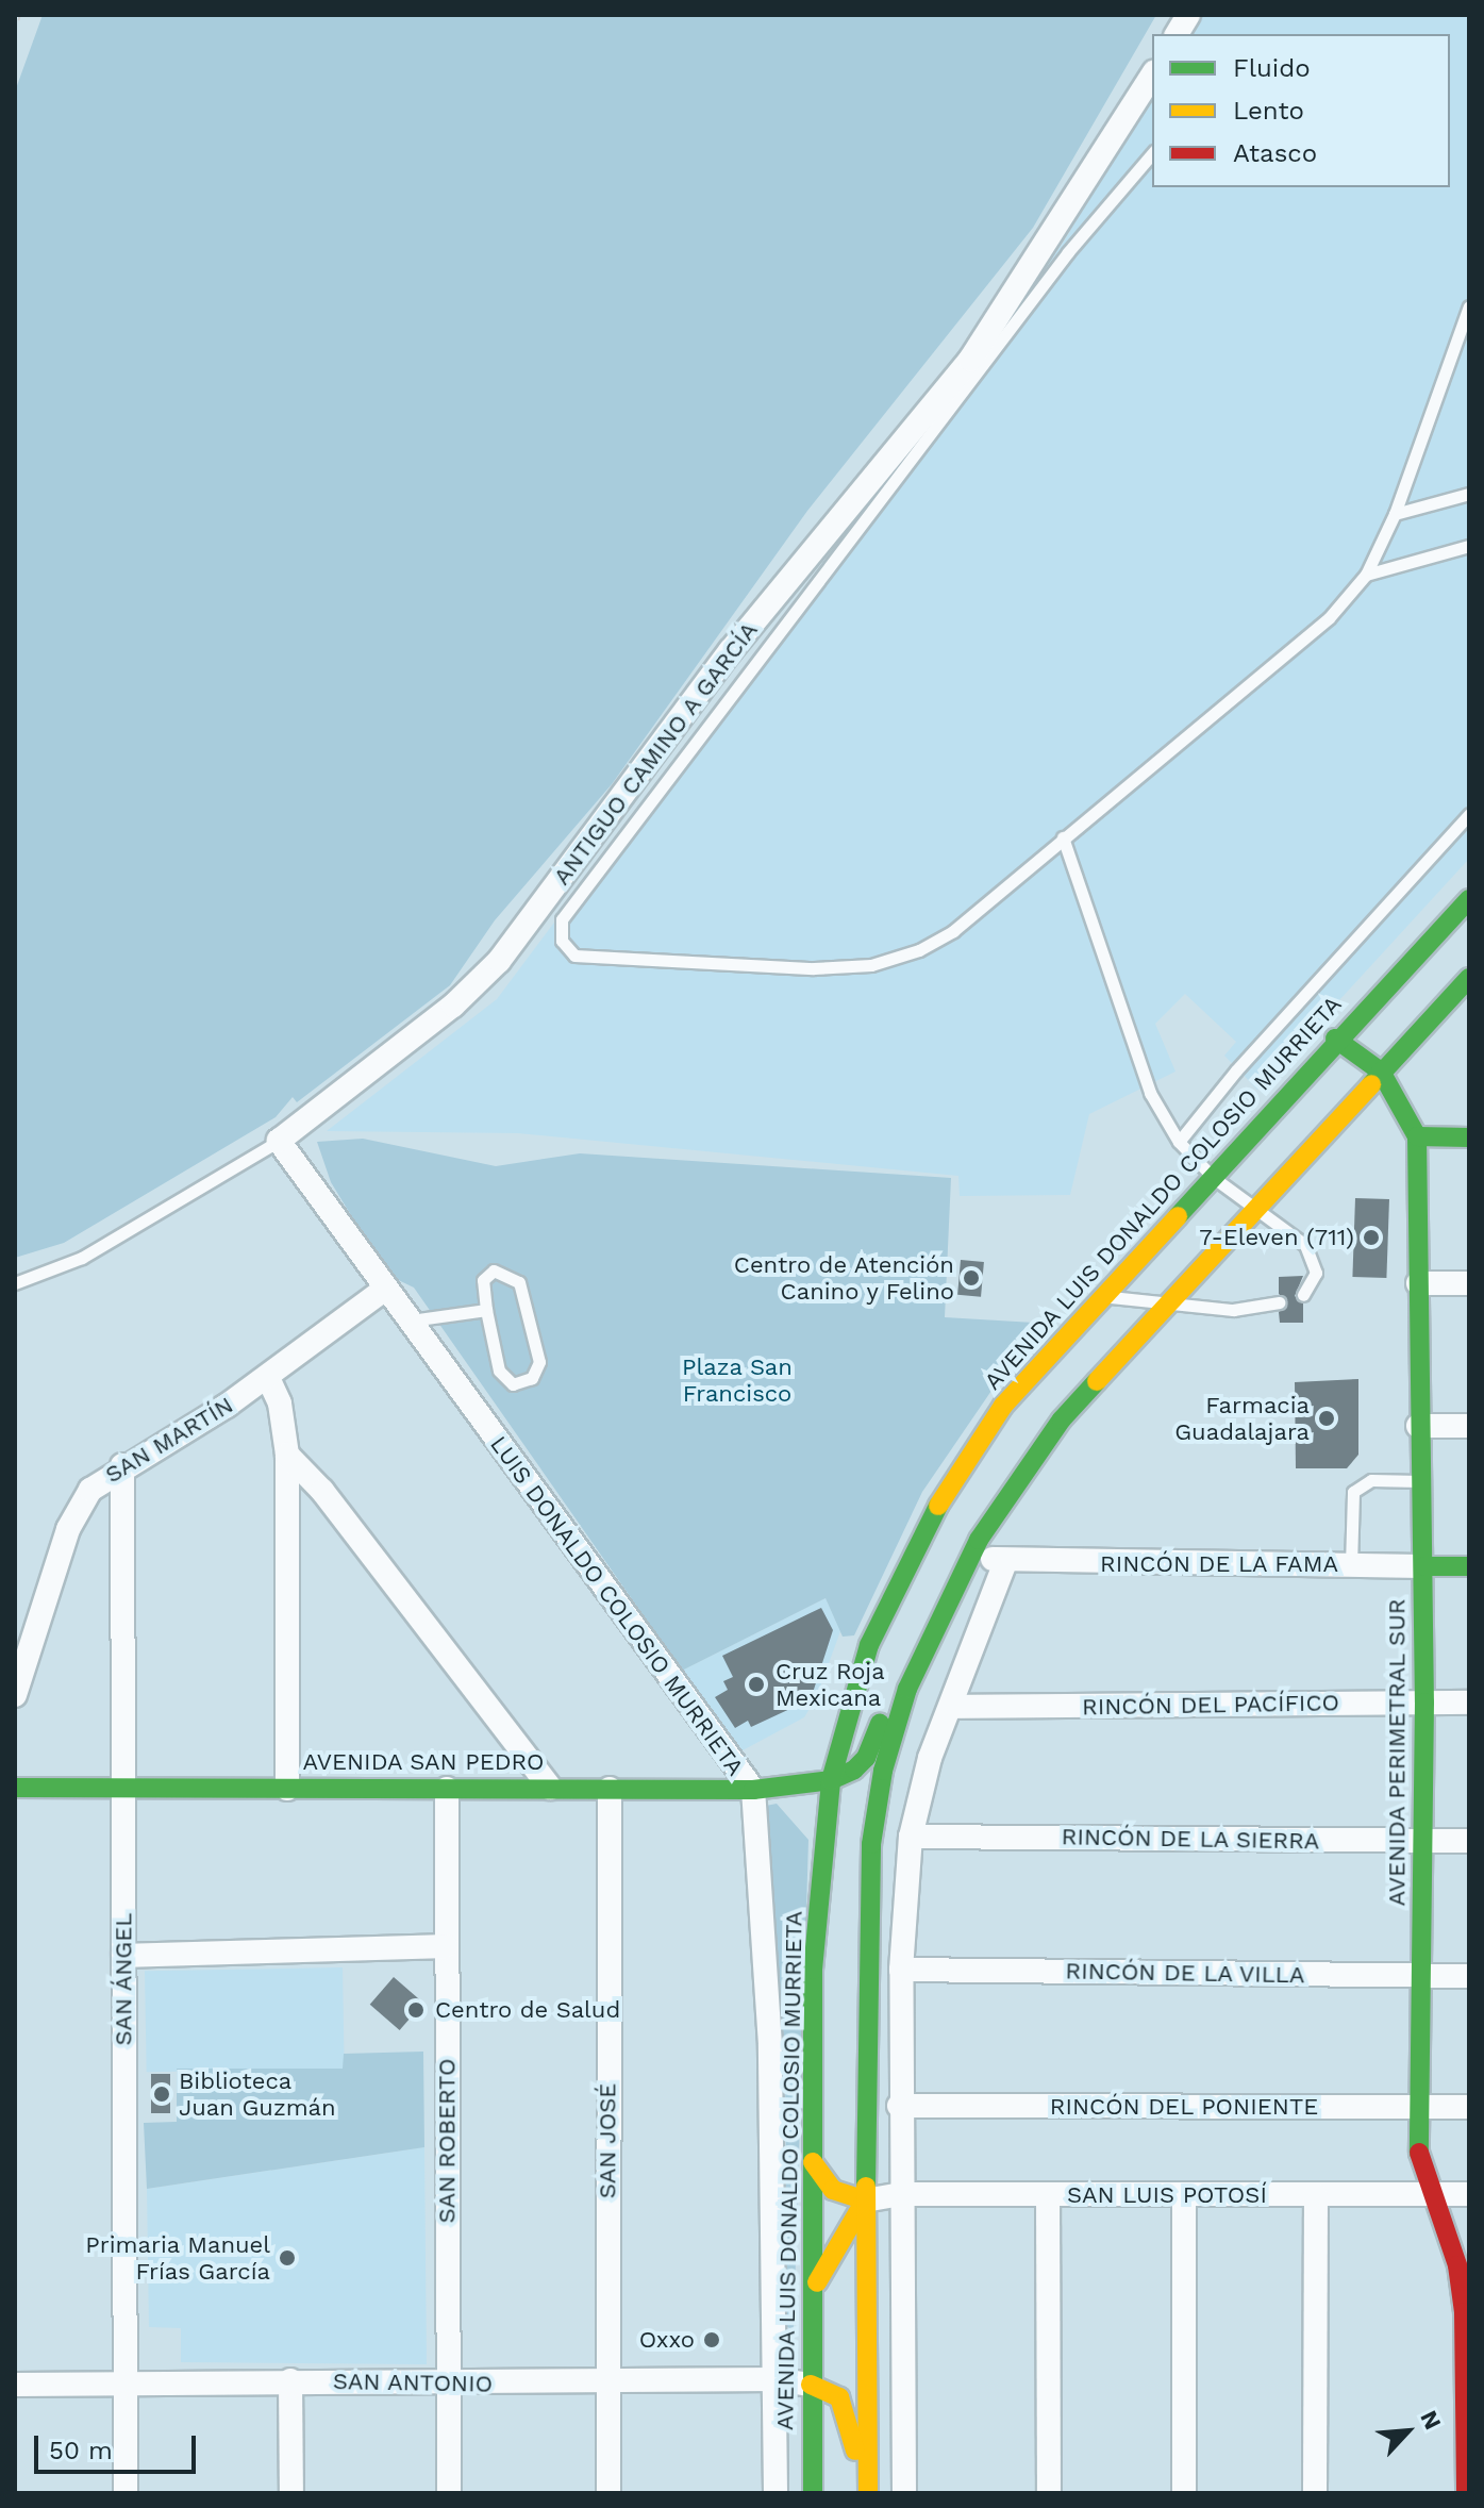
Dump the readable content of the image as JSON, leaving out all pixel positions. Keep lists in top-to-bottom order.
{
  "streets": {
    "main road": [
      "AVENIDA LUIS DONALDO COLOSIO MURRIETA",
      "RINCÓN DE LA FAMA",
      "AVENIDA PERIMETRAL SUR",
      "AVENIDA SAN PEDRO"
    ],
    "street": [
      "ANTIGUO CAMINO A GARCÍA",
      "SAN MARTÍN",
      "LUIS DONALDO COLOSIO MURRIETA",
      "RINCÓN DEL PACÍFICO",
      "RINCÓN DE LA SIERRA",
      "RINCÓN DE LA VILLA",
      "SAN ÁNGEL",
      "RINCÓN DEL PONIENTE",
      "SAN ROBERTO",
      "SAN JOSÉ",
      "SAN LUIS POTOSÍ",
      "SAN ANTONIO"
    ]
  },
  "crossings": [
    ["ANTIGUO CAMINO A GARCÍA", "LUIS DONALDO COLOSIO MURRIETA"],
    ["AVENIDA LUIS DONALDO COLOSIO MURRIETA", "AVENIDA PERIMETRAL SUR"],
    ["AVENIDA LUIS DONALDO COLOSIO MURRIETA", "AVENIDA SAN PEDRO"],
    ["AVENIDA LUIS DONALDO COLOSIO MURRIETA", "SAN ANTONIO"],
    ["SAN MARTÍN", "LUIS DONALDO COLOSIO MURRIETA"],
    ["SAN MARTÍN", "SAN ÁNGEL"],
    ["RINCÓN DE LA FAMA", "AVENIDA PERIMETRAL SUR"],
    ["LUIS DONALDO COLOSIO MURRIETA", "AVENIDA SAN PEDRO"],
    ["LUIS DONALDO COLOSIO MURRIETA", "SAN ANTONIO"],
    ["RINCÓN DEL PACÍFICO", "AVENIDA PERIMETRAL SUR"],
    ["AVENIDA PERIMETRAL SUR", "RINCÓN DE LA SIERRA"],
    ["AVENIDA PERIMETRAL SUR", "RINCÓN DE LA VILLA"],
    ["AVENIDA PERIMETRAL SUR", "RINCÓN DEL PONIENTE"],
    ["AVENIDA PERIMETRAL SUR", "SAN LUIS POTOSÍ"],
    ["AVENIDA SAN PEDRO", "SAN ÁNGEL"],
    ["AVENIDA SAN PEDRO", "SAN ROBERTO"],
    ["AVENIDA SAN PEDRO", "SAN JOSÉ"],
    ["SAN ÁNGEL", "SAN ANTONIO"],
    ["SAN ROBERTO", "SAN ANTONIO"],
    ["SAN JOSÉ", "SAN ANTONIO"]
  ],
  "parks": ["Plaza San Francisco"],
  "places": [
    "7-Eleven (711)",
    "Centro de Atención Canino y Felino",
    "Farmacia Guadalajara",
    "Cruz Roja Mexicana",
    "Centro de Salud",
    "Biblioteca Juan Guzmán",
    "Primaria Manuel Frías García",
    "Oxxo"
  ],
  "legend": ["Fluido", "Lento", "Atasco"],
  "scale_bar": "50 m",
  "north": "top right"
}
